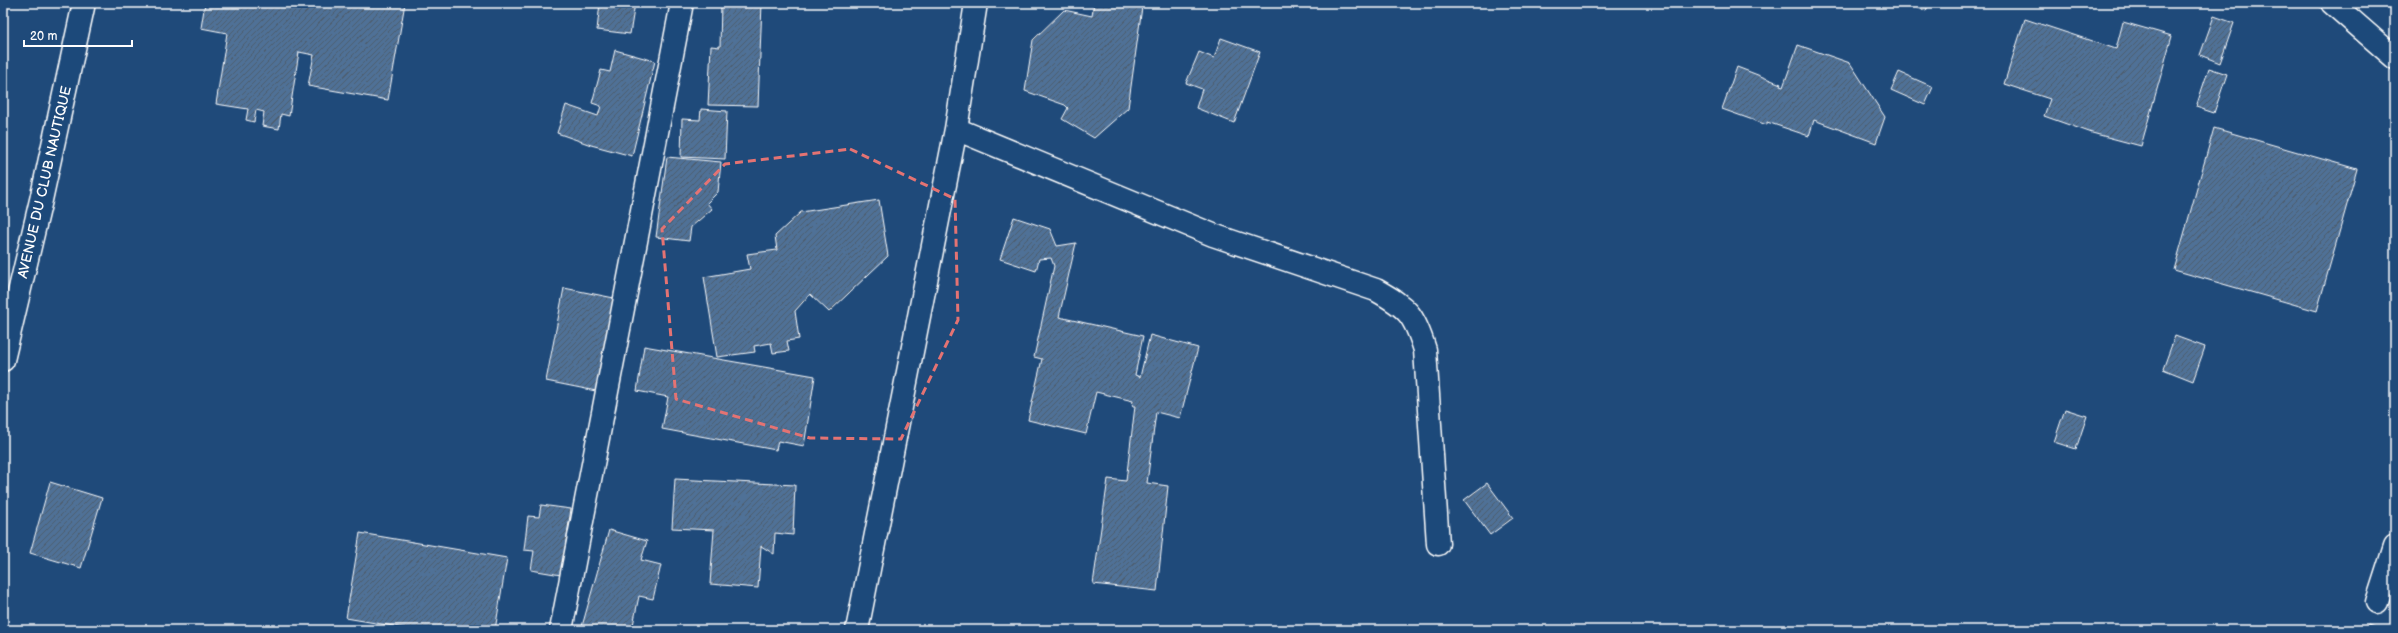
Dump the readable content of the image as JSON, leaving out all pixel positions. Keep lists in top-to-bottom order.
{
  "streets": {
    "street": ["AVENUE DU CLUB NAUTIQUE"]
  },
  "scale_bar": "20 m"
}
